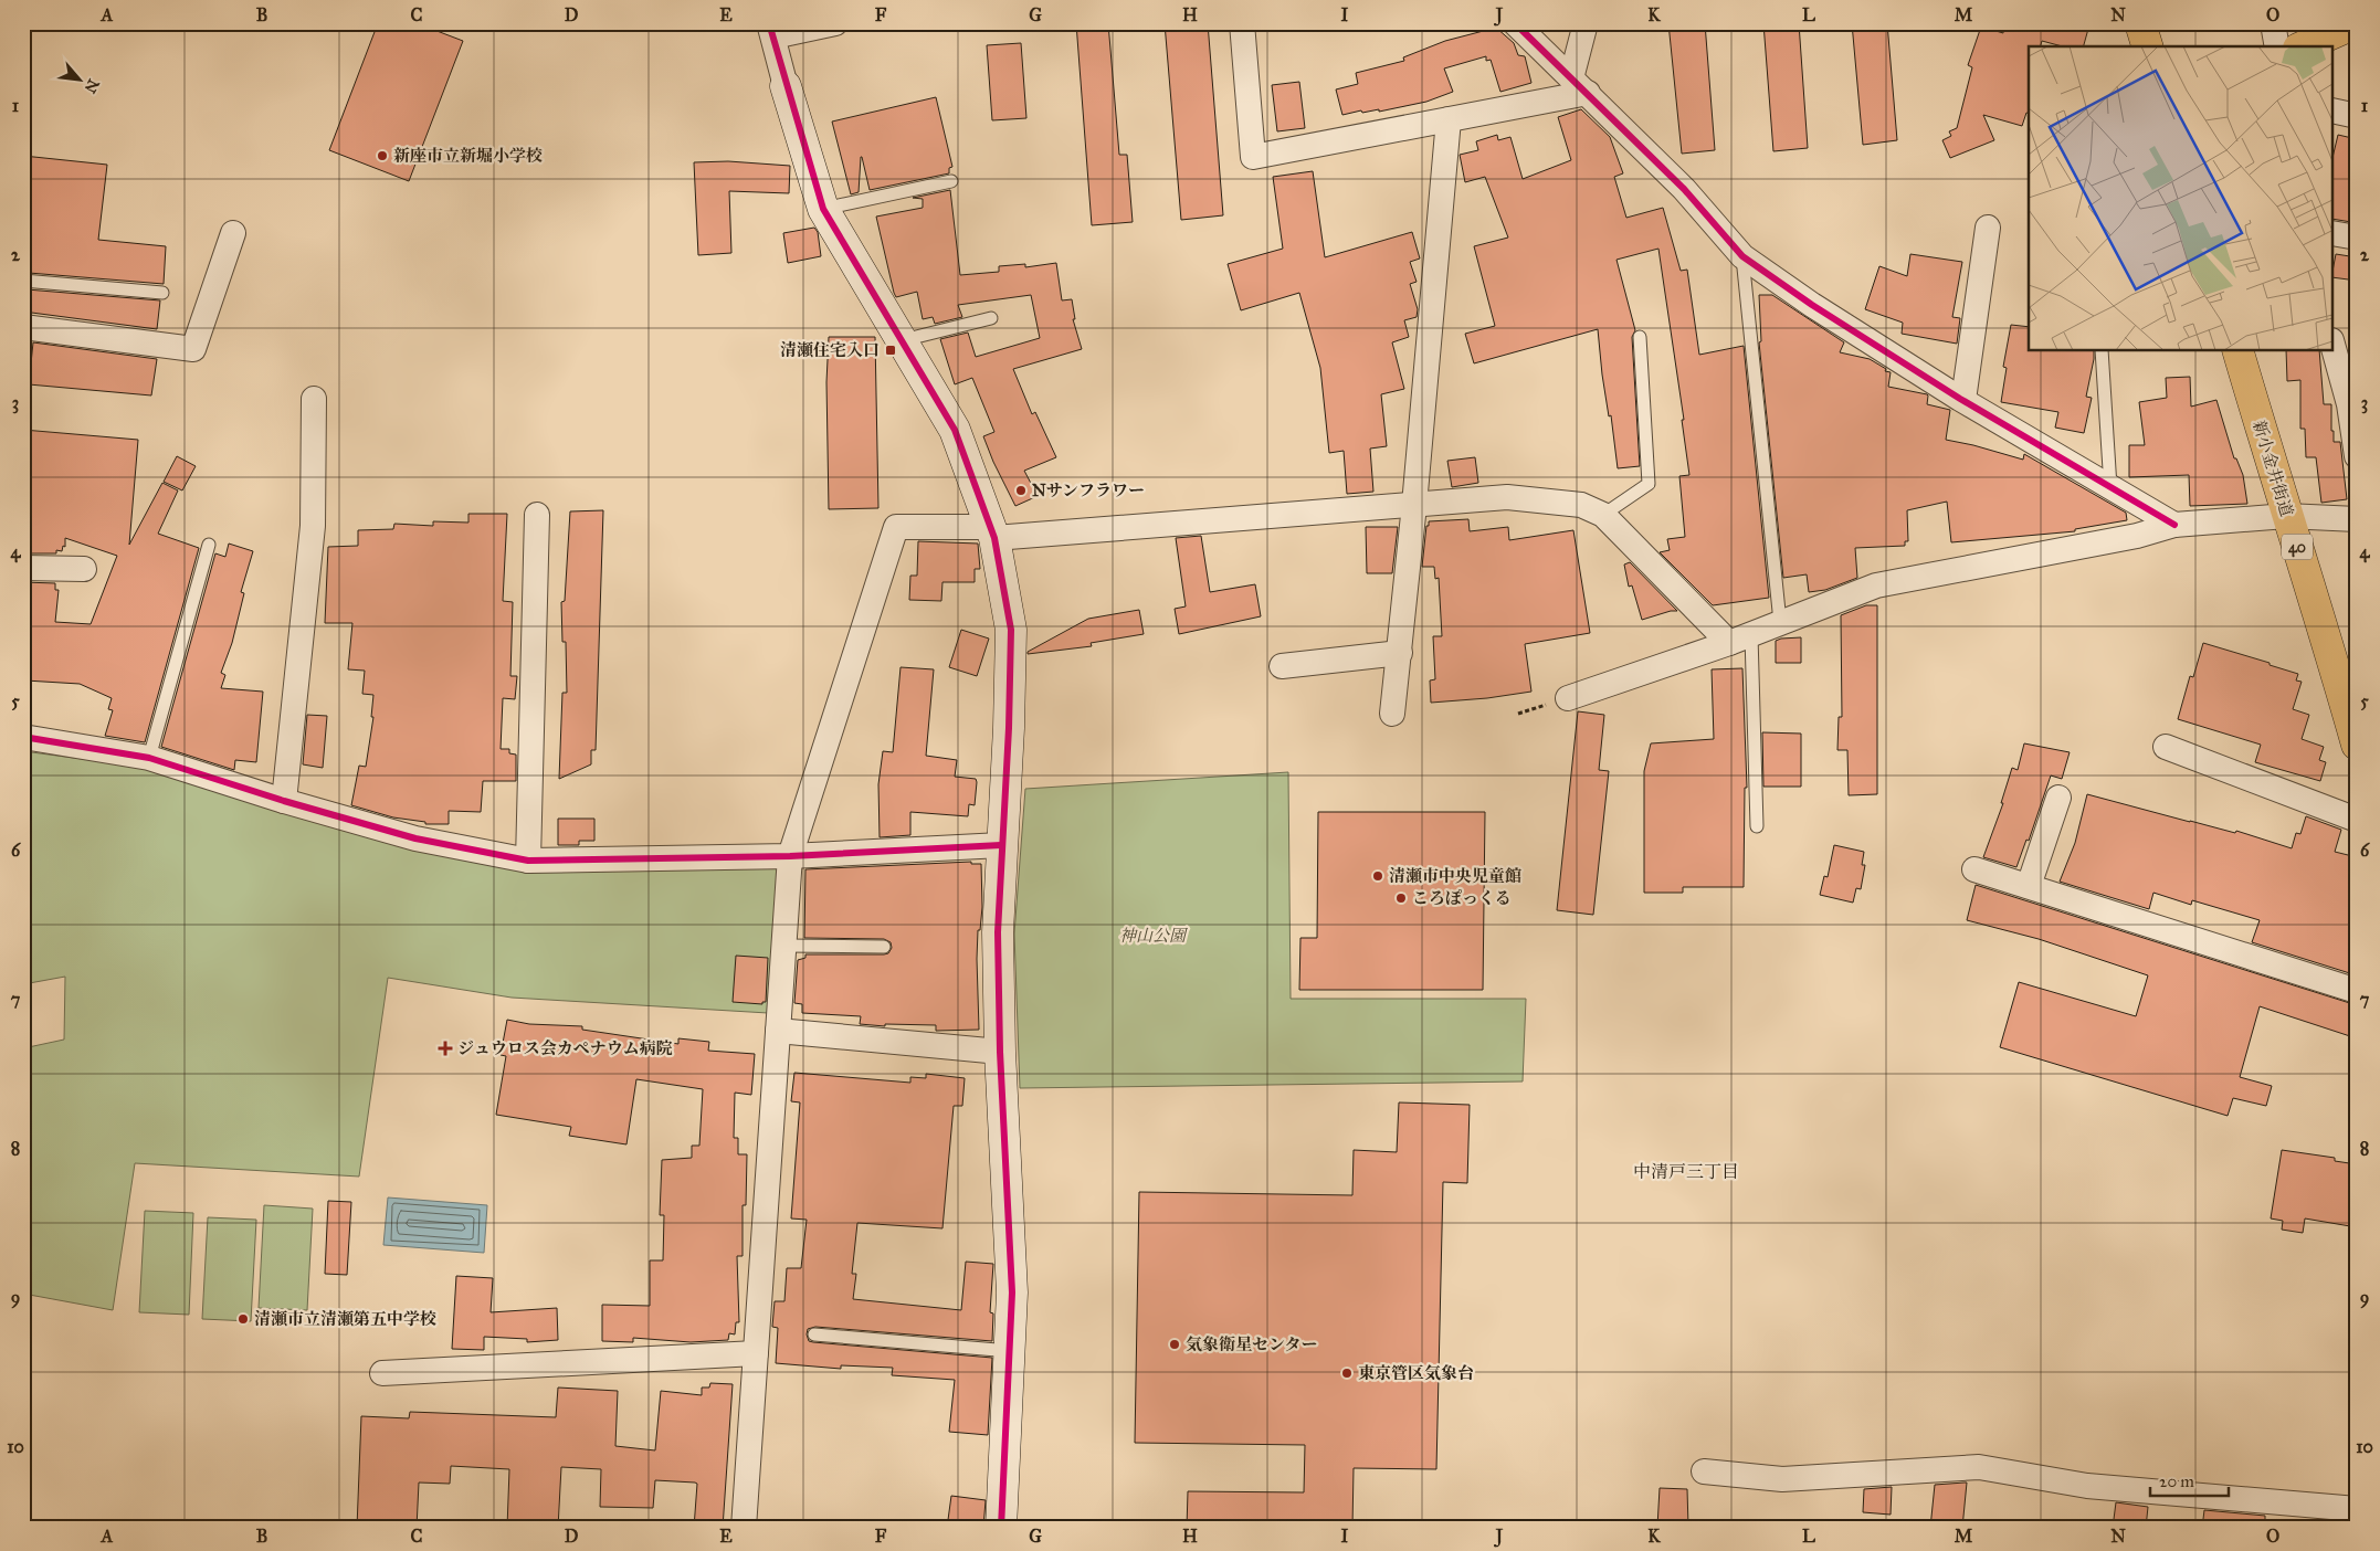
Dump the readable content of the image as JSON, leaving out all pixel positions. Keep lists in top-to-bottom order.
{
  "streets": {
    "main road": ["新小金井街道", "40"]
  },
  "districts": ["中清戸三丁目"],
  "parks": ["神山公園"],
  "places": {
    "other": [
      "新座市立新堀小学校",
      "Nサンフラワー",
      "清瀬市中央児童館",
      "ころぽっくる",
      "清瀬市立清瀬第五中学校",
      "気象衛星センター",
      "東京管区気象台"
    ],
    "transit": ["清瀬住宅入口"],
    "health": ["ジュウロス会カペナウム病院"]
  },
  "scale_bar": "20 m",
  "north": "bottom right",
  "grid": {
    "columns": [
      "A",
      "B",
      "C",
      "D",
      "E",
      "F",
      "G",
      "H",
      "I",
      "J",
      "K",
      "L",
      "M",
      "N",
      "O"
    ],
    "rows": [
      "1",
      "2",
      "3",
      "4",
      "5",
      "6",
      "7",
      "8",
      "9",
      "10"
    ]
  }
}
